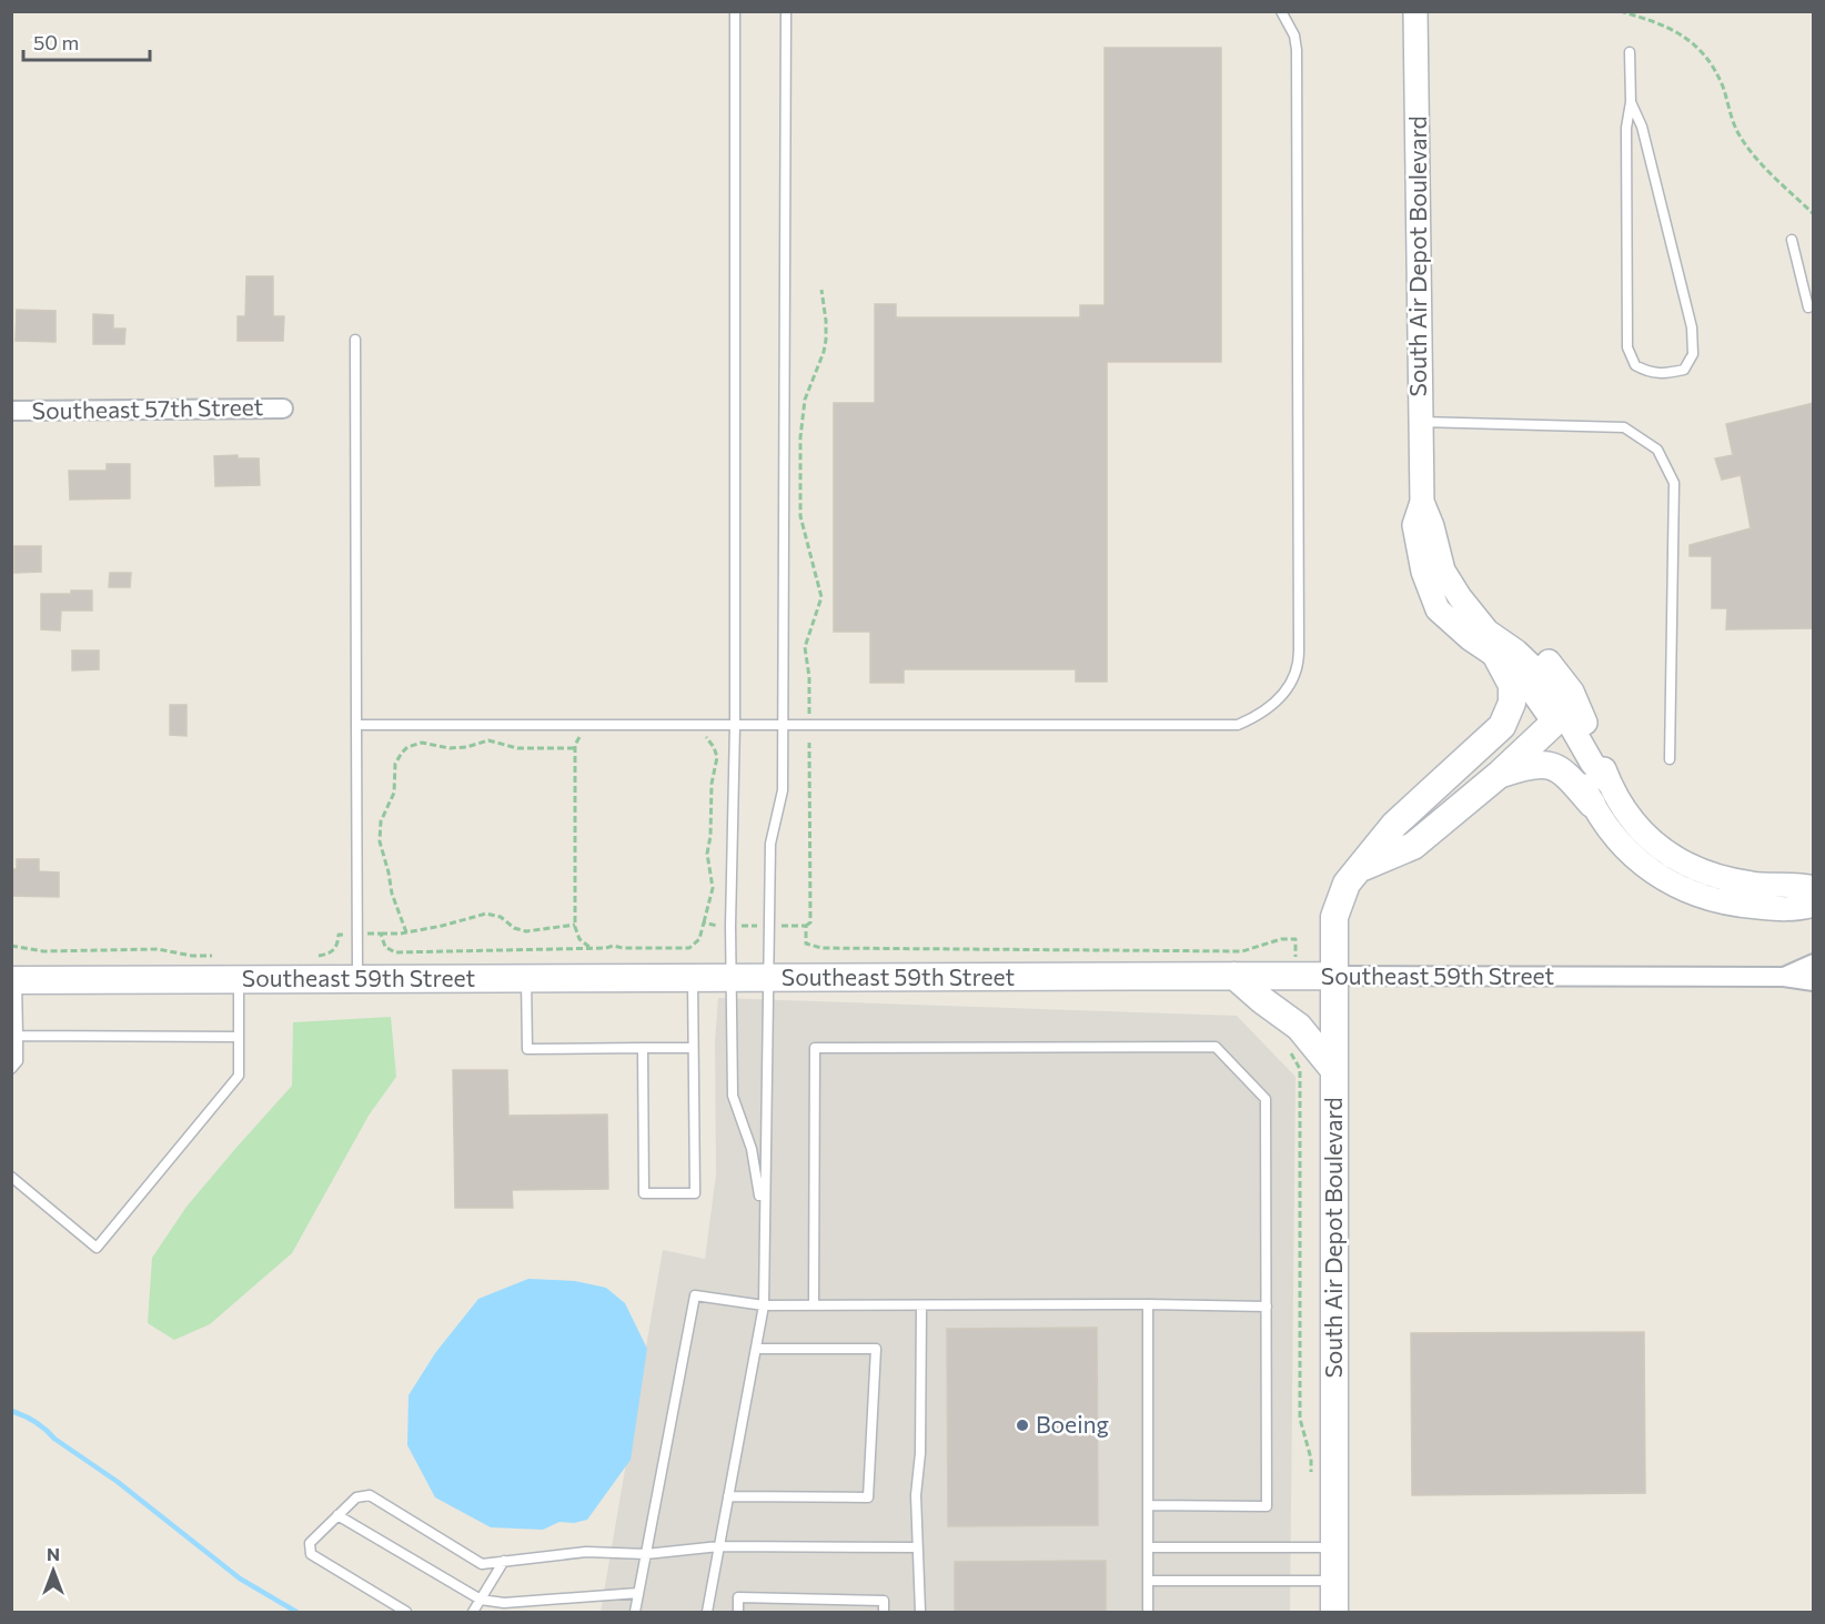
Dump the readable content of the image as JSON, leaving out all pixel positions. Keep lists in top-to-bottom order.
{
  "streets": {
    "main road": ["South Air Depot Boulevard", "Southeast 59th Street"],
    "street": ["Southeast 57th Street"]
  },
  "crossings": [
    ["South Air Depot Boulevard", "Southeast 59th Street"]
  ],
  "places": ["Boeing"],
  "scale_bar": "50 m",
  "north": "top"
}
